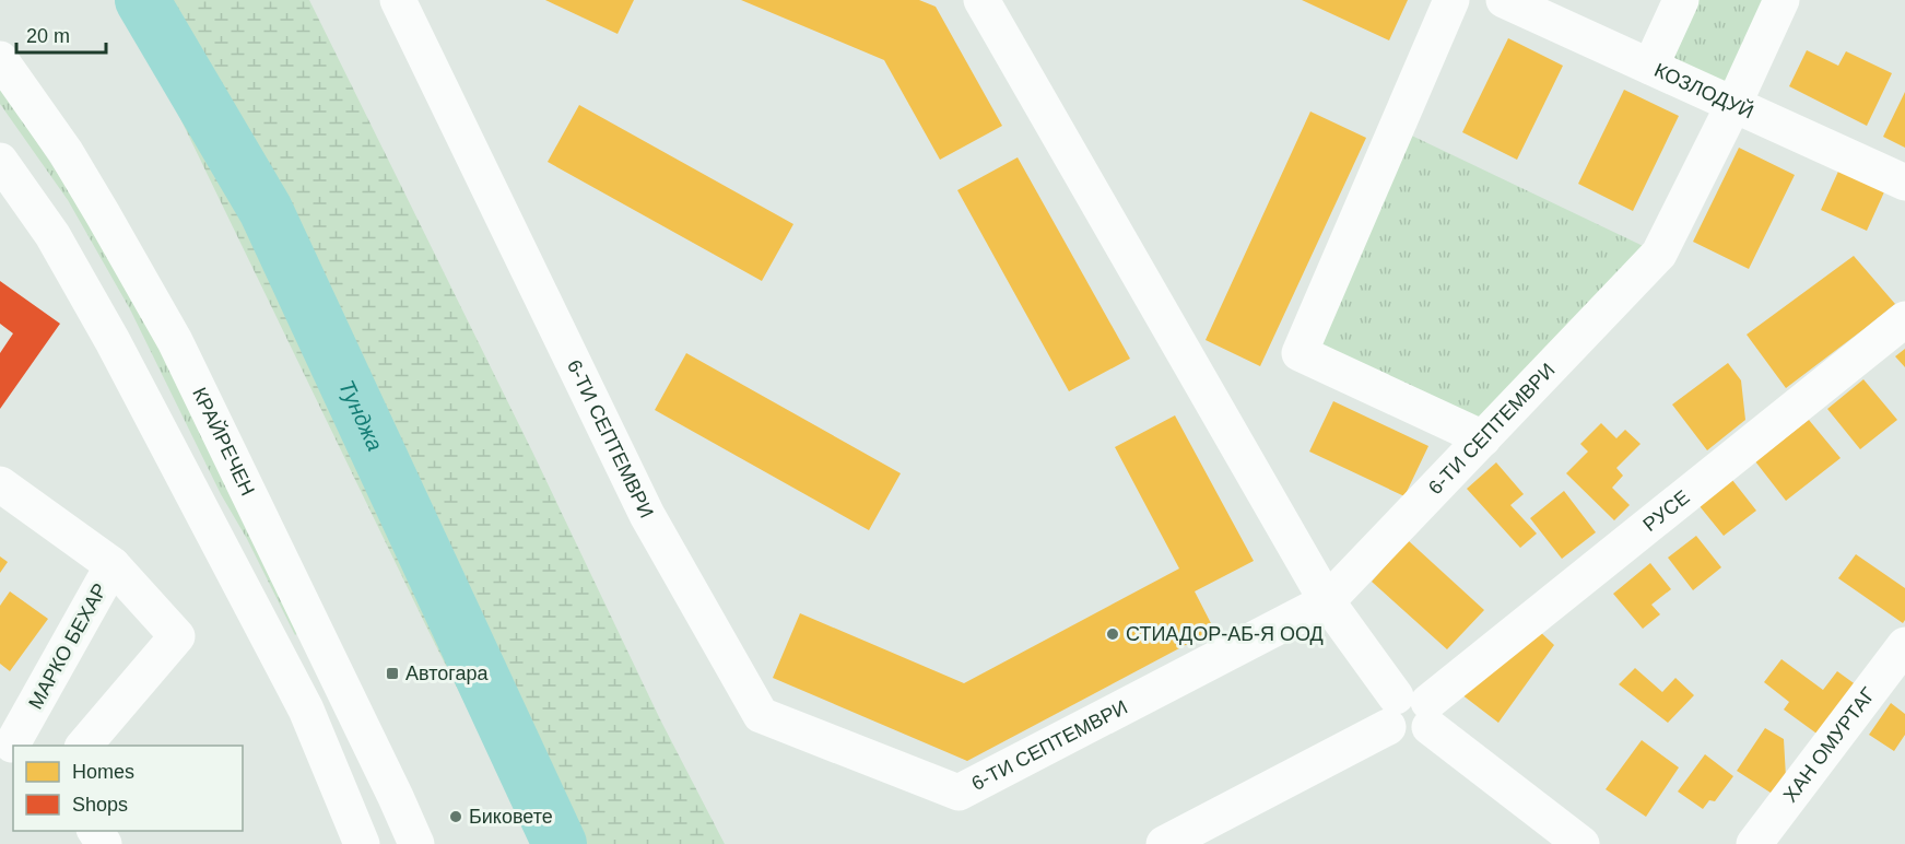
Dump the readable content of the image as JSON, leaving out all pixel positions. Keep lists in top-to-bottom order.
{
  "streets": {
    "street": [
      "КОЗЛОДУЙ",
      "6-ТИ СЕПТЕМВРИ",
      "КРАЙРЕЧЕН",
      "РУСЕ",
      "МАРКО БЕХАР",
      "ХАН ОМУРТАГ"
    ]
  },
  "crossings": [
    ["КОЗЛОДУЙ", "6-ТИ СЕПТЕМВРИ"]
  ],
  "water": ["Тунджа"],
  "places": {
    "other": ["СТИАДОР-АБ-Я ООД", "Биковете"],
    "transit": ["Автогара"]
  },
  "legend": ["Homes", "Shops"],
  "scale_bar": "20 m"
}
